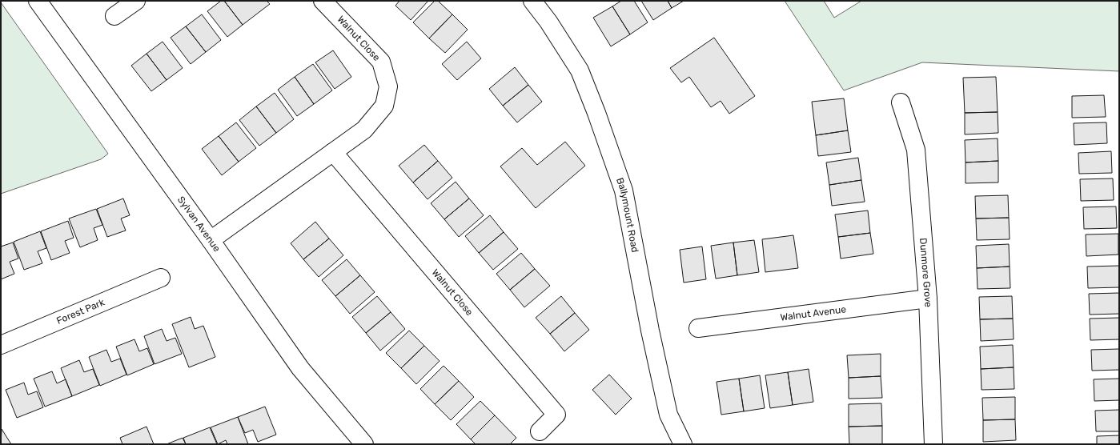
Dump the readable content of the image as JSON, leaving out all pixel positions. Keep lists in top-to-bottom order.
{
  "streets": {
    "street": [
      "Walnut Close",
      "Ballymount Road",
      "Sylvan Avenue",
      "Dunmore Grove",
      "Forest Park",
      "Walnut Avenue"
    ]
  },
  "crossings": [
    ["Walnut Close", "Sylvan Avenue"],
    ["Dunmore Grove", "Walnut Avenue"]
  ]
}
